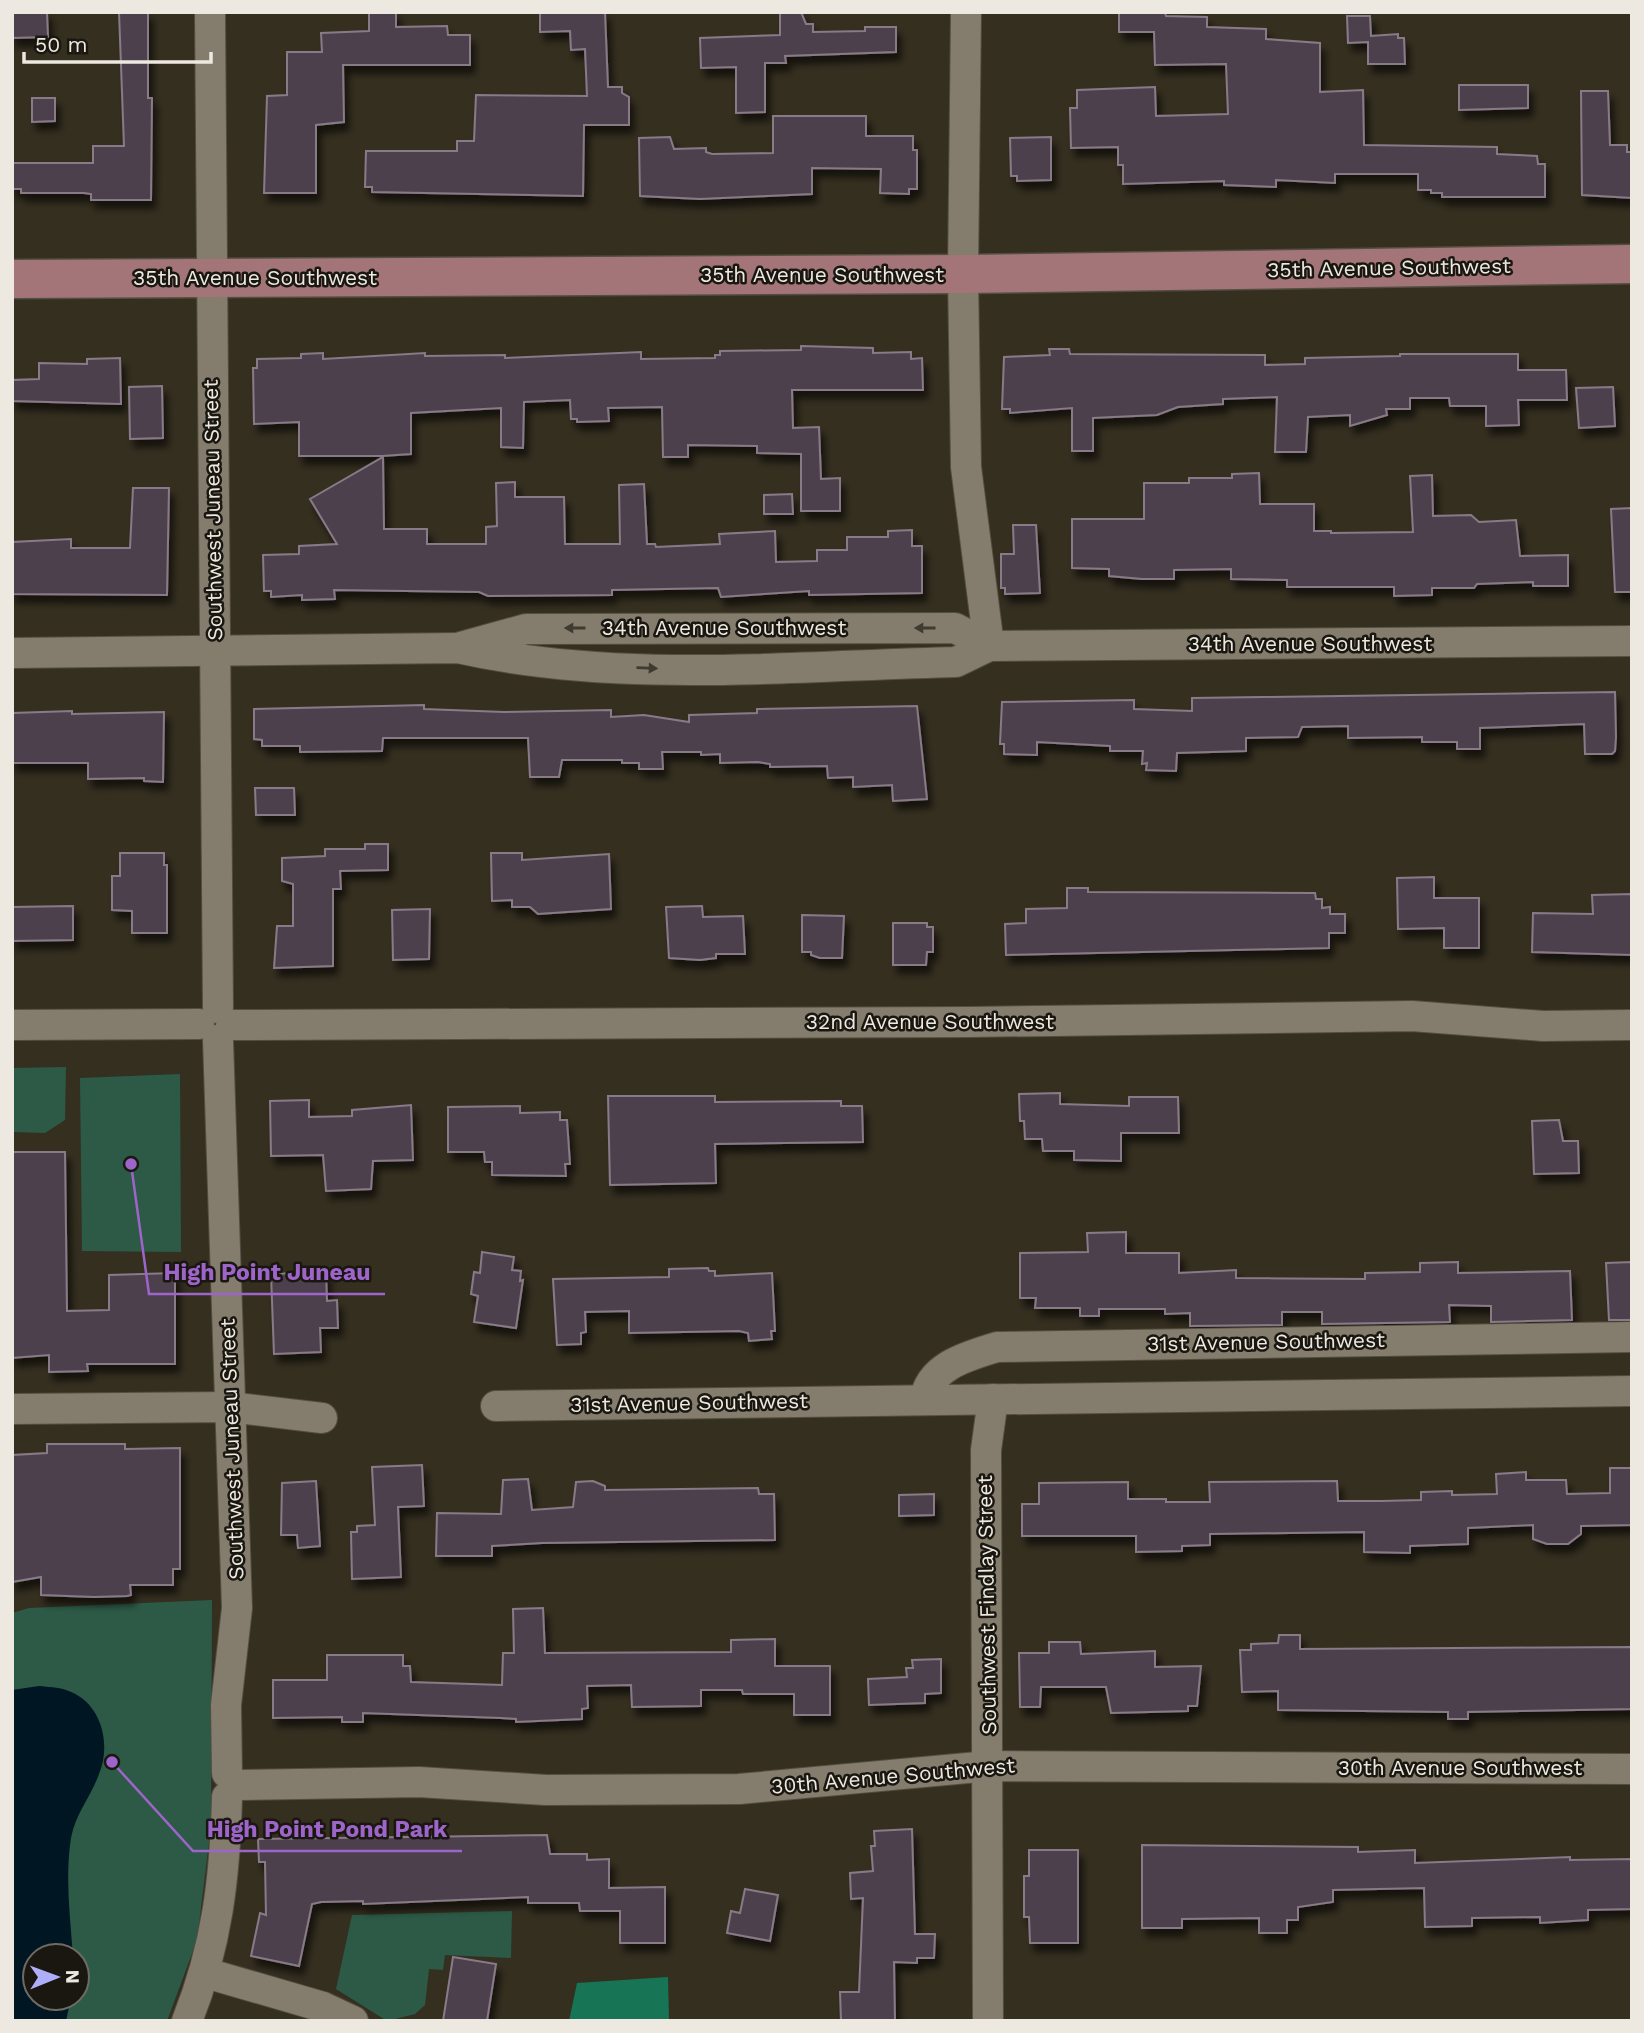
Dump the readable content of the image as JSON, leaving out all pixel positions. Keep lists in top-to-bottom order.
{
  "streets": {
    "main road": ["35th Avenue Southwest"],
    "street": [
      "Southwest Juneau Street",
      "34th Avenue Southwest",
      "32nd Avenue Southwest",
      "31st Avenue Southwest",
      "Southwest Findlay Street",
      "30th Avenue Southwest"
    ]
  },
  "crossings": [
    ["35th Avenue Southwest", "Southwest Juneau Street"],
    ["Southwest Juneau Street", "34th Avenue Southwest"],
    ["Southwest Juneau Street", "32nd Avenue Southwest"],
    ["Southwest Juneau Street", "30th Avenue Southwest"],
    ["31st Avenue Southwest", "Southwest Findlay Street"],
    ["Southwest Findlay Street", "30th Avenue Southwest"]
  ],
  "places": ["High Point Juneau", "High Point Pond Park"],
  "scale_bar": "50 m",
  "north": "right"
}
